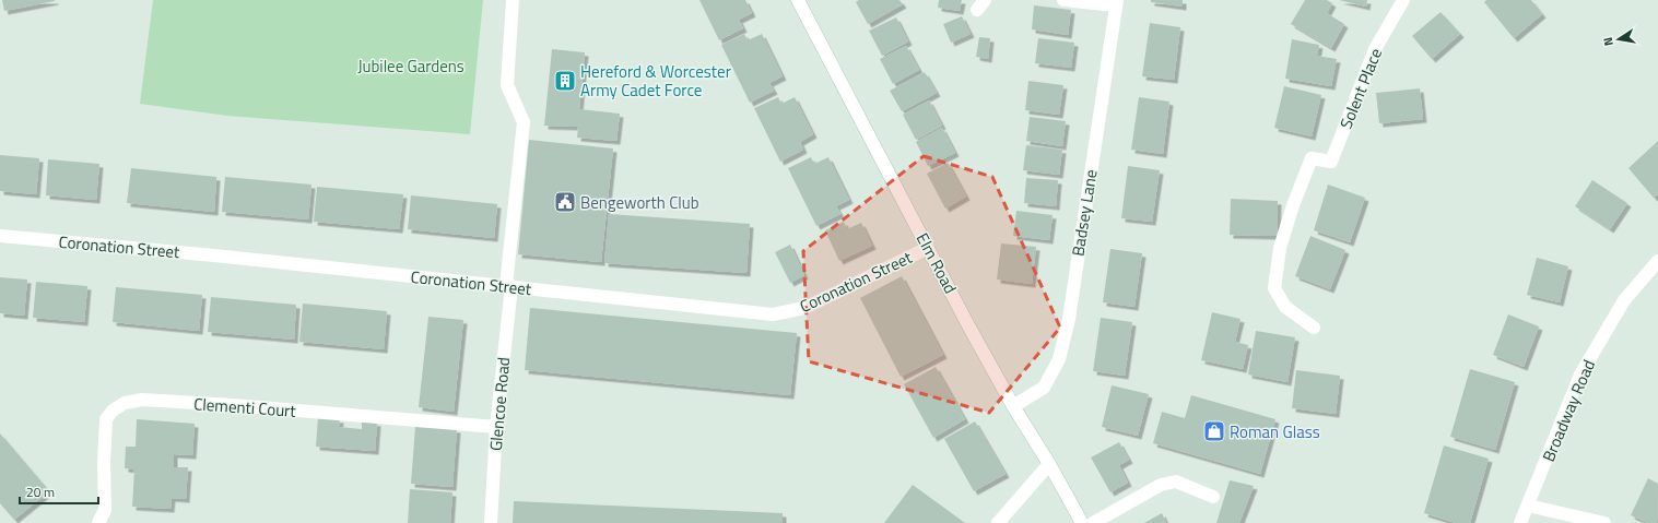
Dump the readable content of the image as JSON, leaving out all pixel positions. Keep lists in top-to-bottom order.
{
  "streets": {
    "street": [
      "Solent Place",
      "Badsey Lane",
      "Coronation Street",
      "Elm Road",
      "Glencoe Road",
      "Clementi Court",
      "Broadway Road"
    ]
  },
  "crossings": [
    ["Badsey Lane", "Elm Road"],
    ["Coronation Street", "Elm Road"],
    ["Coronation Street", "Glencoe Road"],
    ["Glencoe Road", "Clementi Court"]
  ],
  "parks": ["Jubilee Gardens"],
  "places": {
    "building": ["Hereford & Worcester Army Cadet Force"],
    "public building": ["Bengeworth Club"],
    "shop": ["Roman Glass"]
  },
  "scale_bar": "20 m",
  "north": "left"
}
